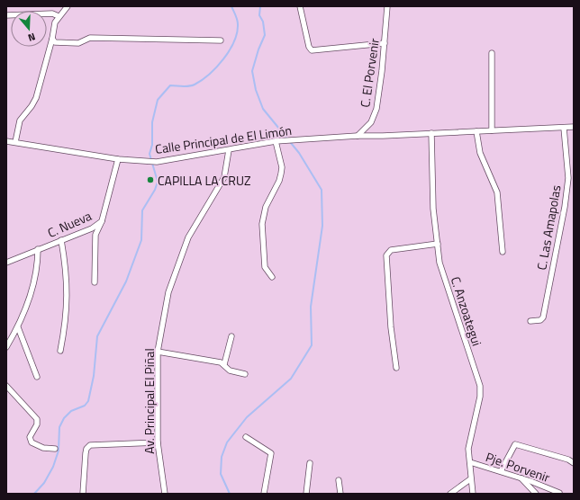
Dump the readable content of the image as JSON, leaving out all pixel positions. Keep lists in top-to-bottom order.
{
  "streets": {
    "street": [
      "C. El Porvenir",
      "Calle Principal de El Limón",
      "C. Nueva",
      "C. Las Amapolas",
      "C. Anzoategui",
      "Av. Principal El Piñal",
      "Pje. Porvenir"
    ]
  },
  "crossings": [
    ["C. El Porvenir", "Calle Principal de El Limón"],
    ["Calle Principal de El Limón", "C. Nueva"],
    ["Calle Principal de El Limón", "C. Las Amapolas"],
    ["Calle Principal de El Limón", "C. Anzoategui"],
    ["Calle Principal de El Limón", "Av. Principal El Piñal"],
    ["C. Anzoategui", "Pje. Porvenir"]
  ],
  "places": ["CAPILLA LA CRUZ"],
  "north": "bottom"
}
